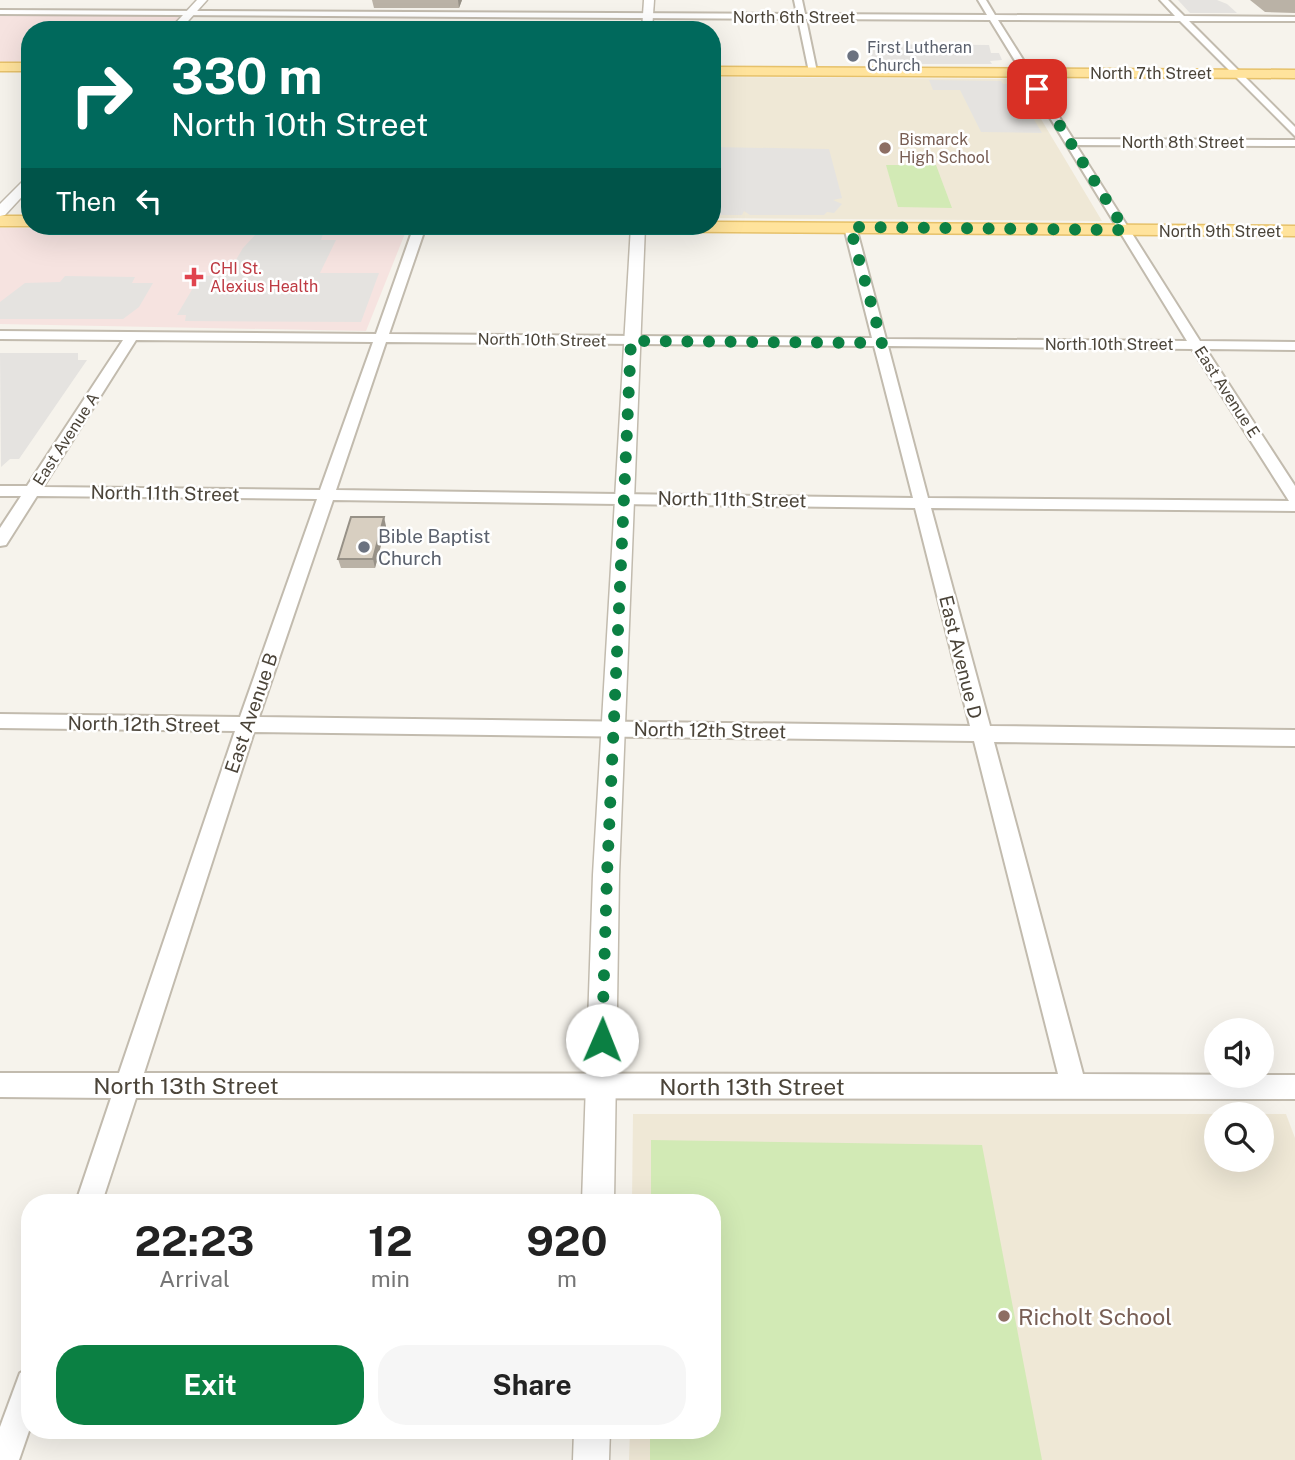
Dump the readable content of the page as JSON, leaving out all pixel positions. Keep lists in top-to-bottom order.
{
  "streets": {
    "main road": ["North 7th Street", "North 9th Street"],
    "street": [
      "North 6th Street",
      "North 8th Street",
      "North 10th Street",
      "East Avenue E",
      "East Avenue A",
      "North 11th Street",
      "East Avenue D",
      "East Avenue B",
      "North 12th Street",
      "North 13th Street"
    ]
  },
  "crossings": [
    ["North 6th Street", "East Avenue E"],
    ["North 7th Street", "East Avenue E"],
    ["North 8th Street", "East Avenue E"],
    ["North 9th Street", "East Avenue E"],
    ["North 9th Street", "East Avenue D"],
    ["North 10th Street", "East Avenue E"],
    ["North 10th Street", "East Avenue A"],
    ["North 10th Street", "East Avenue D"],
    ["North 10th Street", "East Avenue B"],
    ["East Avenue A", "North 11th Street"],
    ["North 11th Street", "East Avenue D"],
    ["North 11th Street", "East Avenue B"],
    ["East Avenue D", "North 12th Street"],
    ["East Avenue D", "North 13th Street"],
    ["East Avenue B", "North 12th Street"],
    ["East Avenue B", "North 13th Street"]
  ],
  "places": {
    "other": [
      "First Lutheran Church",
      "Bismarck High School",
      "Bible Baptist Church",
      "Richolt School"
    ],
    "health": ["CHI St. Alexius Health"]
  },
  "page": {
    "turn": ["330 m", "North 10th Street"],
    "then": "Then",
    "eta": [
      "22:23",
      "Arrival",
      "12",
      "min",
      "920",
      "m"
    ],
    "buttons": ["Exit", "Share"]
  }
}
